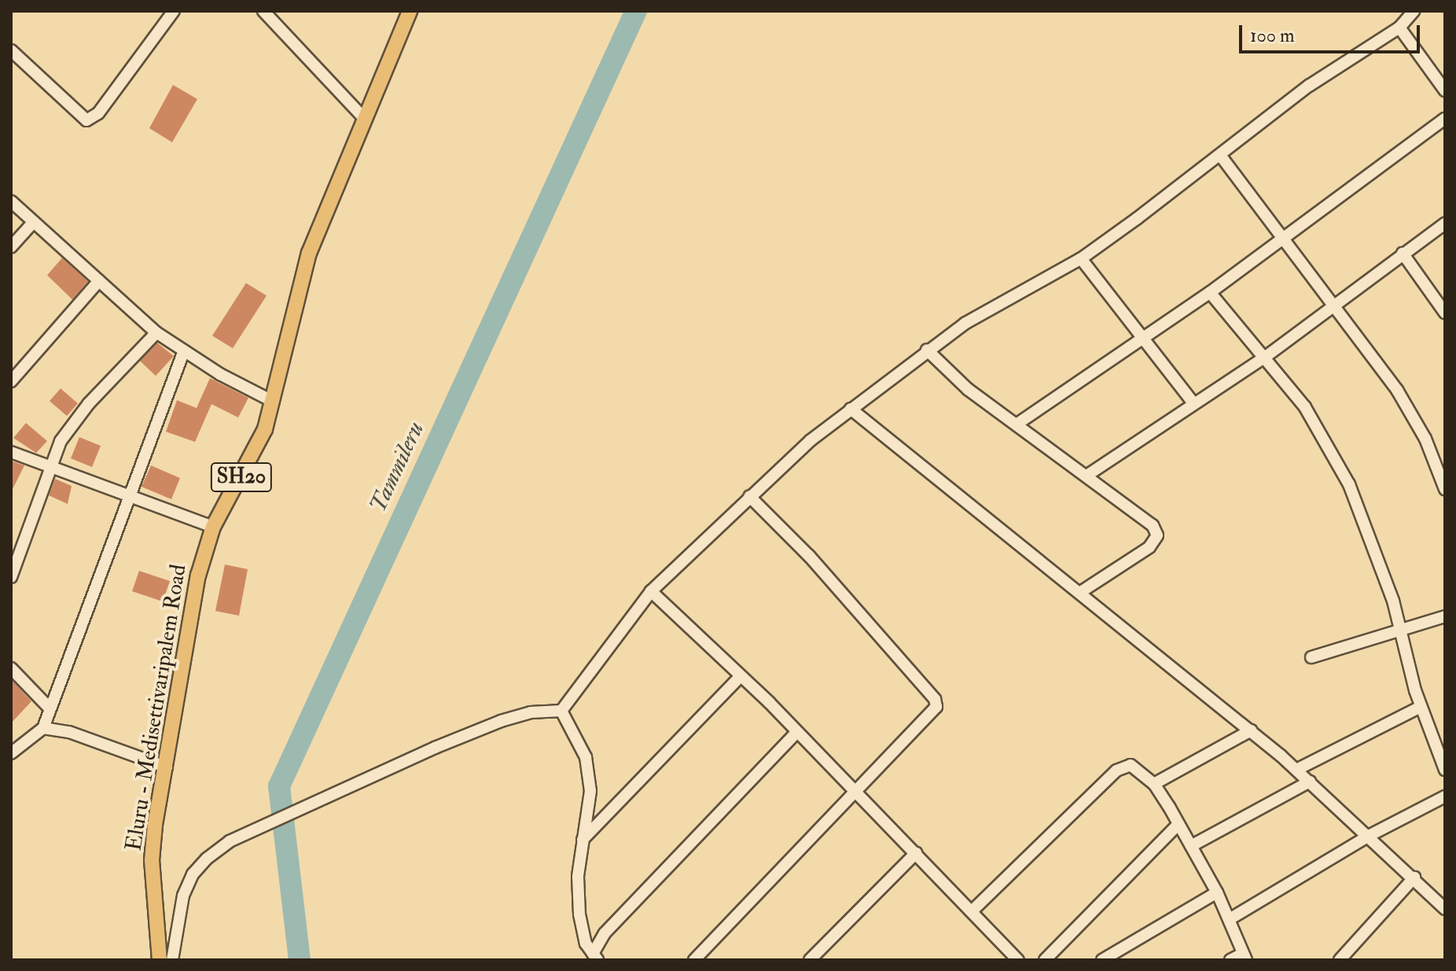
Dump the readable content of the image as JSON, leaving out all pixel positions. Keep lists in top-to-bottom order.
{
  "streets": {
    "main road": ["SH20", "Eluru - Medisettivaripalem Road"]
  },
  "water": ["Tammileru"],
  "scale_bar": "100 m"
}
